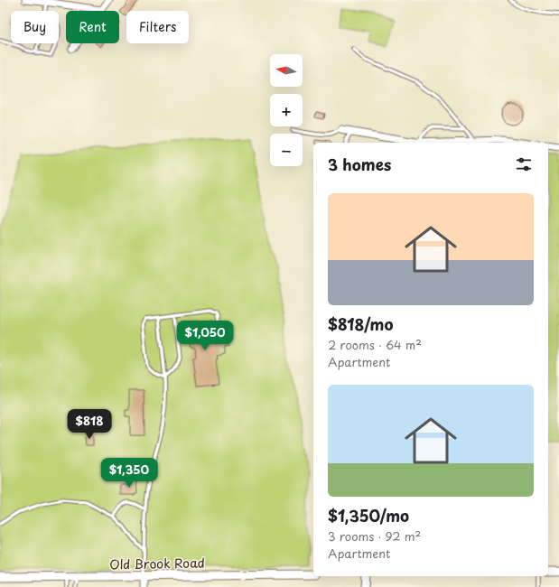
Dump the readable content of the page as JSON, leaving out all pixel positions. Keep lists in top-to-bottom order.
{
  "streets": {
    "street": ["Old Brook Road"]
  },
  "north": "left",
  "page": {
    "chip": ["Buy", "Rent", "Filters"],
    "map_buttons": ["+", "−"],
    "heading": "3 homes",
    "list": [
      {
        "name": "$818/mo",
        "note": "2 rooms · 64 m² · Apartment"
      },
      {
        "name": "$1,350/mo",
        "note": "3 rooms · 92 m² · Apartment"
      }
    ],
    "price": ["$1,050", "$818", "$1,350"]
  }
}
